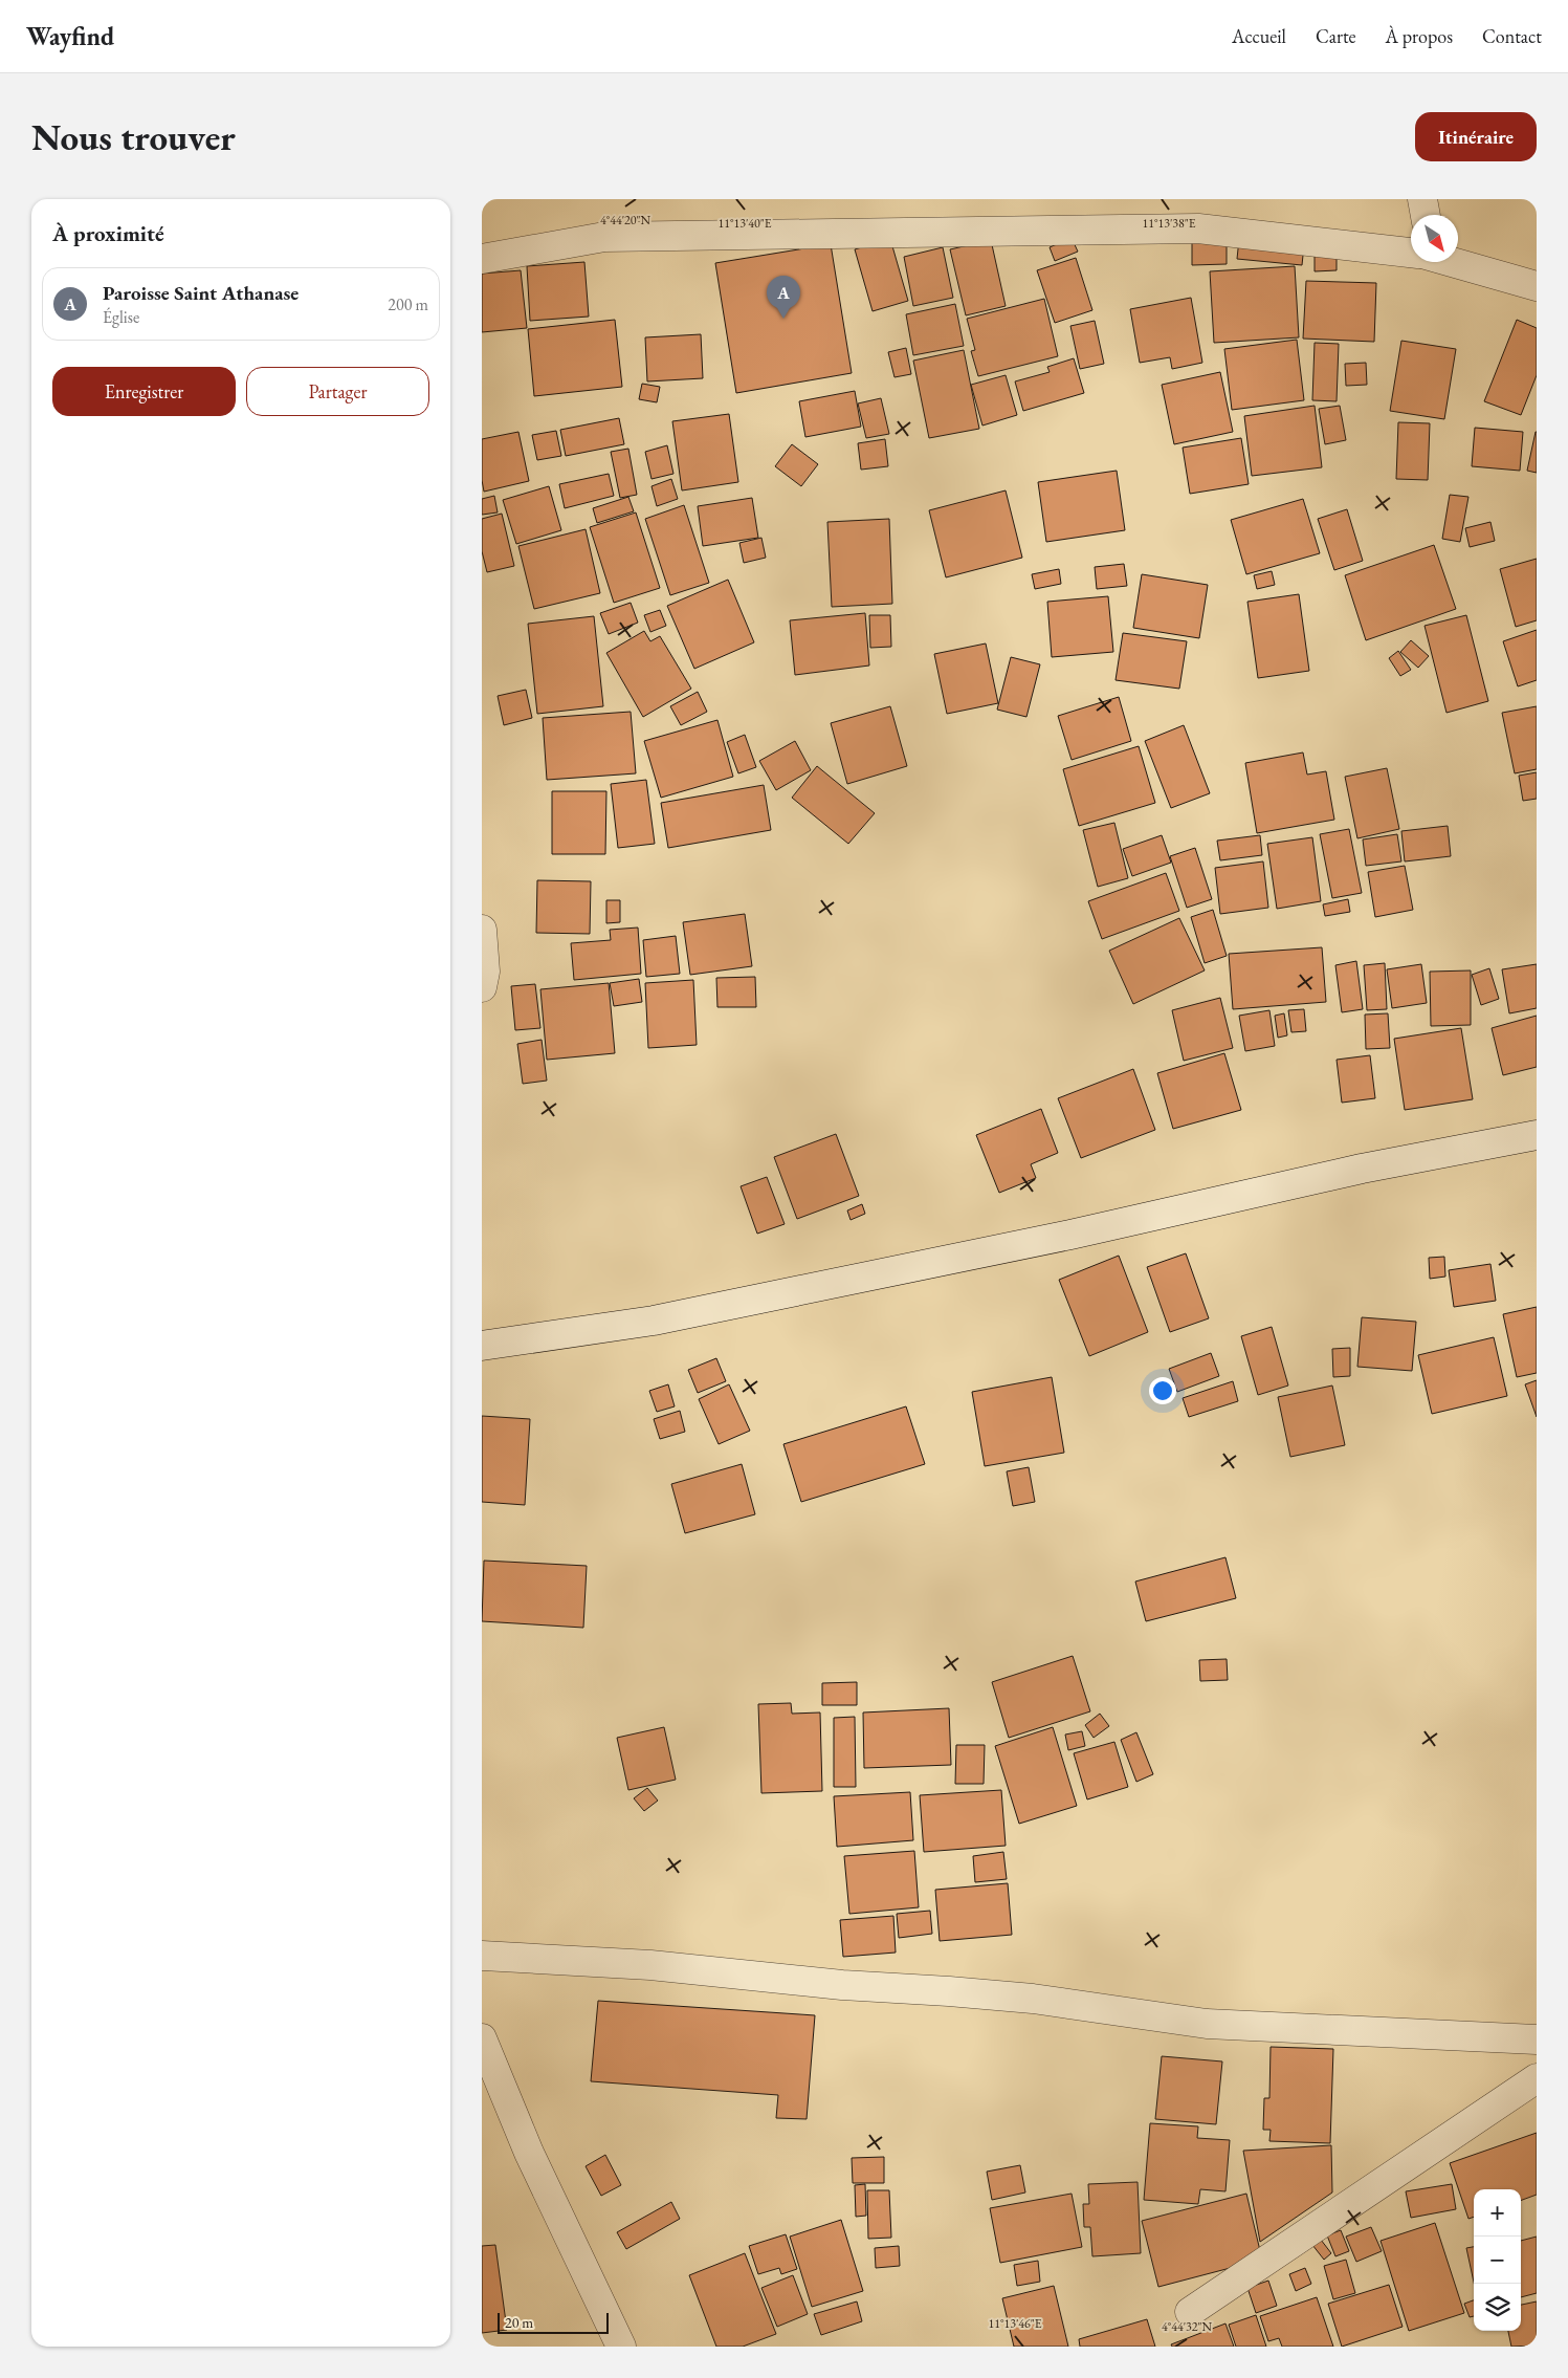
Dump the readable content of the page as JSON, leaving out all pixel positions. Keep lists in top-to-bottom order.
{
  "scale_bar": "20 m",
  "north": "bottom right",
  "page": {
    "header": "Wayfind",
    "nav": [
      "Accueil",
      "Carte",
      "À propos",
      "Contact"
    ],
    "buttons": [
      "Itinéraire",
      ["Enregistrer", "Partager"]
    ],
    "title": "Nous trouver",
    "heading": "À proximité",
    "list": [
      {
        "mark": "A",
        "name": "Paroisse Saint Athanase",
        "note": "Église",
        "value": "200 m"
      }
    ],
    "pins": "A",
    "map_buttons": ["+", "−"],
    "scale": "20 m"
  },
  "coordinates": [
    "4°44'20\"N",
    "11°13'40\"E",
    "11°13'38\"E",
    "11°13'46\"E",
    "4°44'32\"N"
  ]
}
